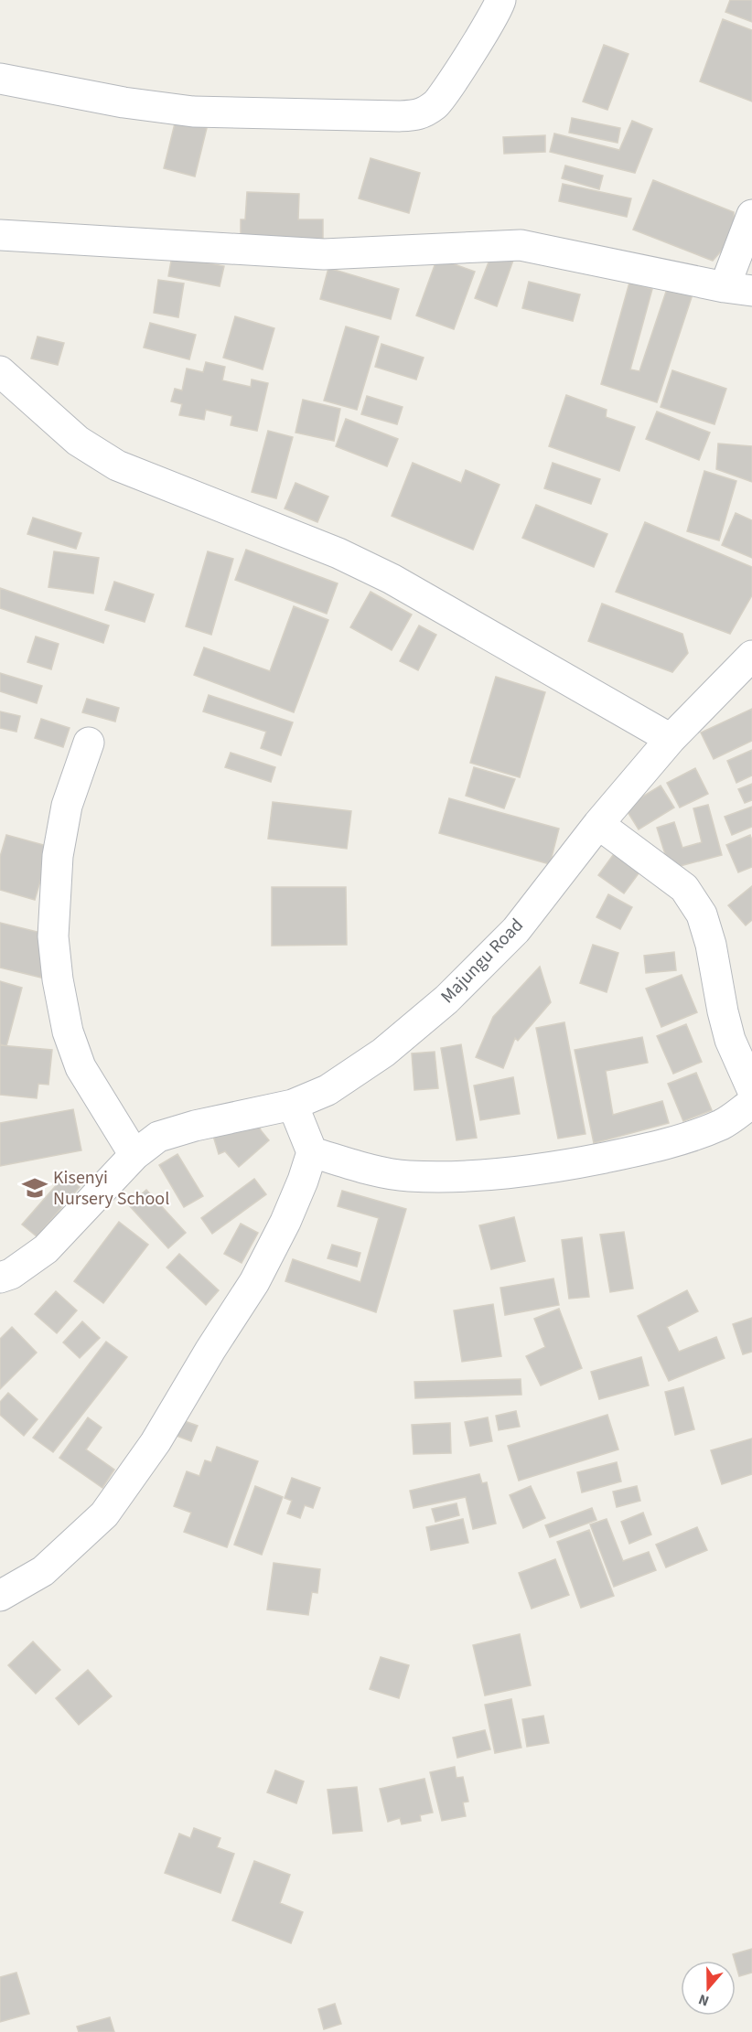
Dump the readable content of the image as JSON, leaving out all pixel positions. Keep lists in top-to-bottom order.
{
  "streets": {
    "street": ["Majungu Road"]
  },
  "places": {
    "school or university": ["Kisenyi Nursery School"]
  },
  "north": "bottom"
}
